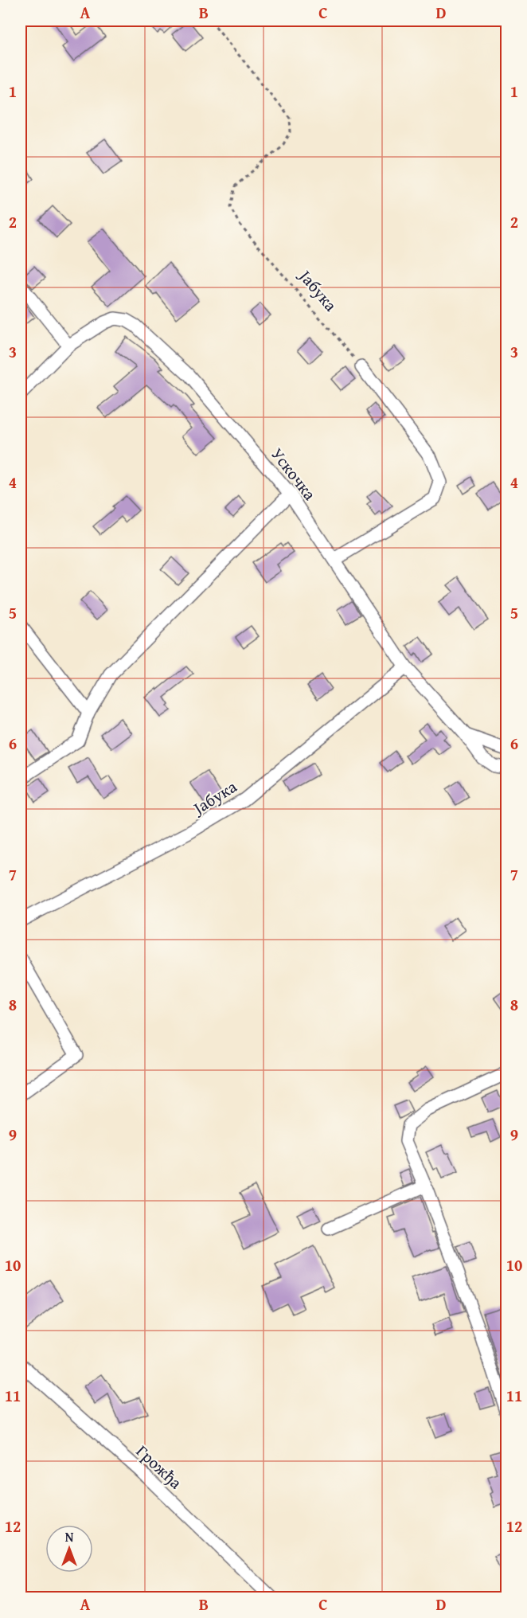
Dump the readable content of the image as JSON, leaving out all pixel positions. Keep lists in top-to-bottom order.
{
  "streets": {
    "street": ["Јабука", "Ускочка", "Грожђа"]
  },
  "crossings": [
    ["Јабука", "Ускочка"]
  ],
  "north": "top",
  "grid": {
    "columns": [
      "A",
      "B",
      "C",
      "D"
    ],
    "rows": [
      "1",
      "2",
      "3",
      "4",
      "5",
      "6",
      "7",
      "8",
      "9",
      "10",
      "11",
      "12"
    ]
  }
}
